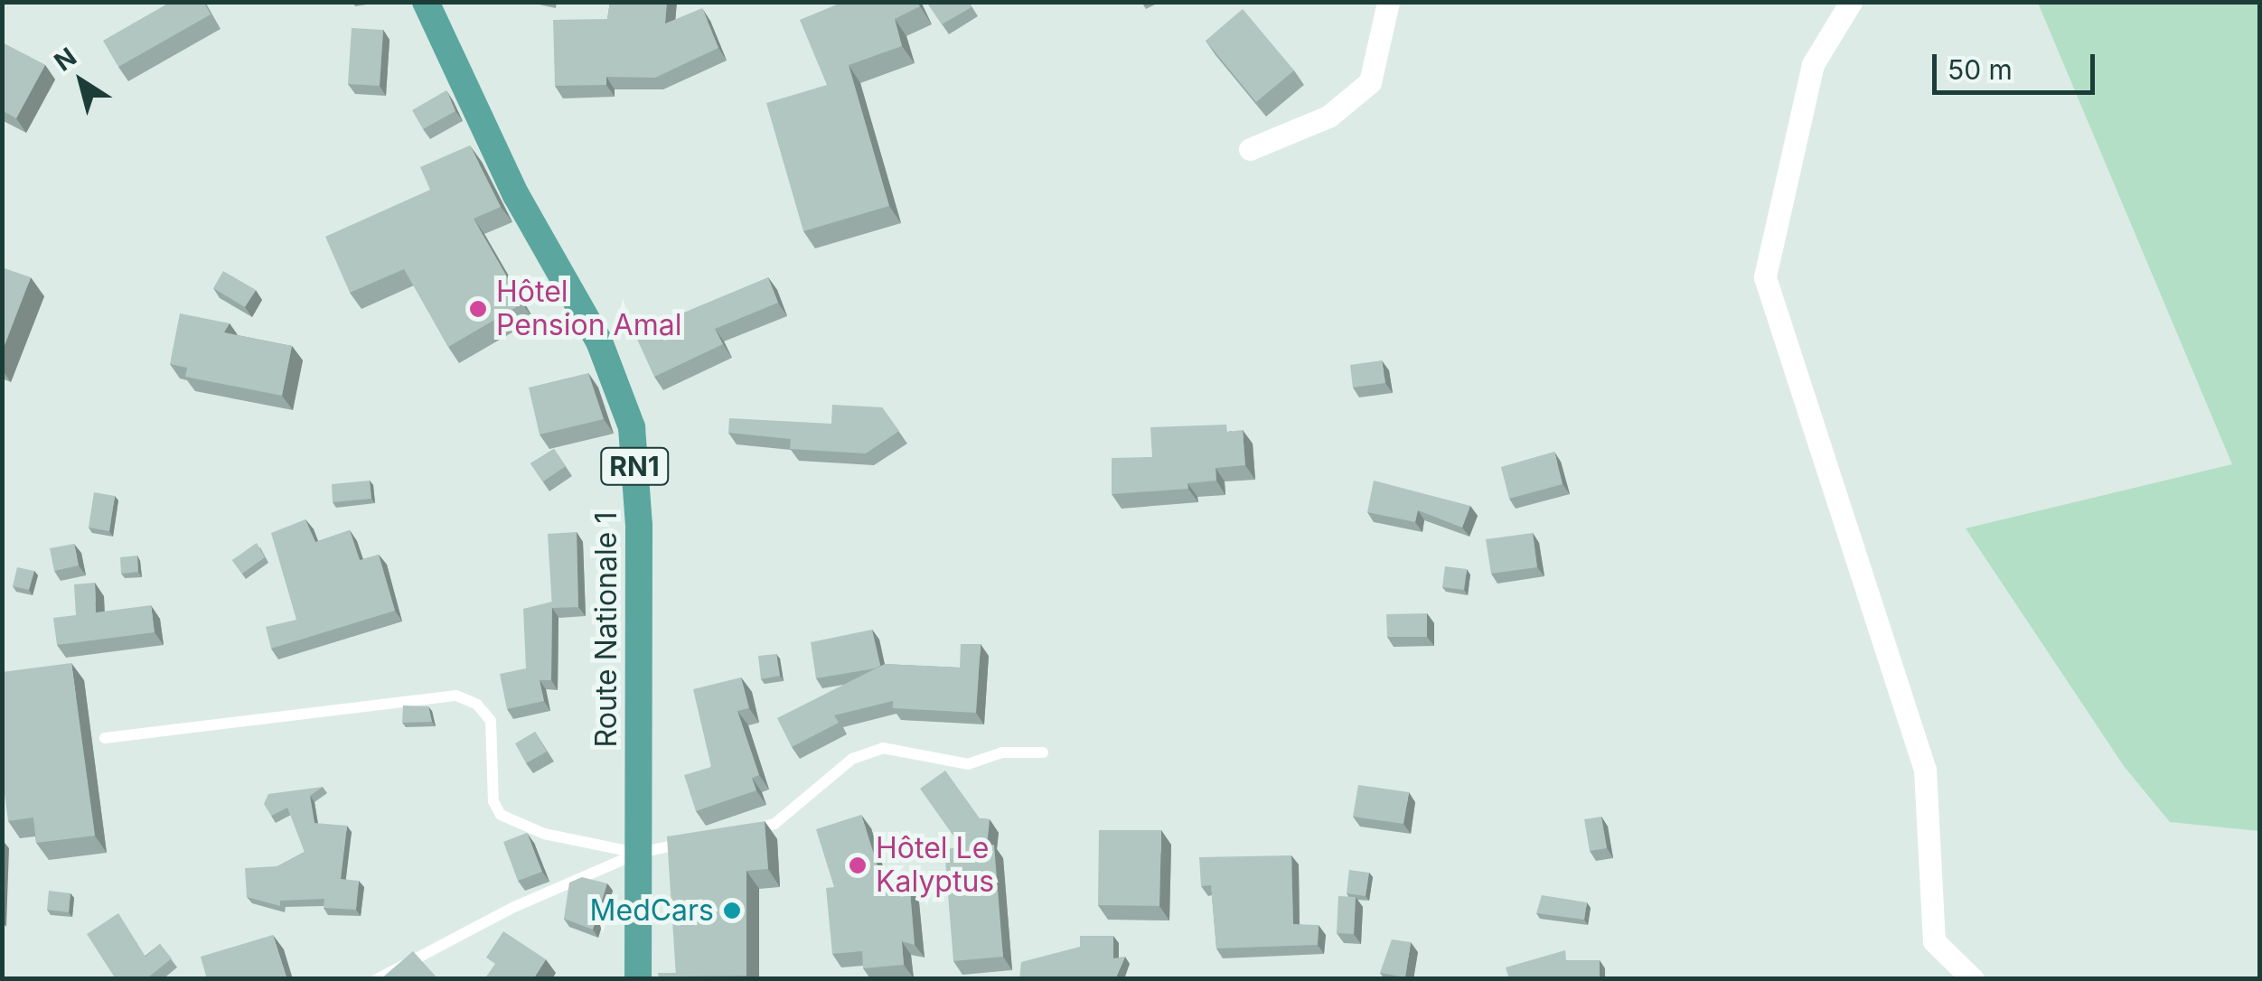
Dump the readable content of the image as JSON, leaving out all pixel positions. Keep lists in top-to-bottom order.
{
  "streets": {
    "main road": ["RN1", "Route Nationale 1"]
  },
  "places": ["Hôtel Pension Amal", "Hôtel Le Kalyptus", "MedCars"],
  "scale_bar": "50 m",
  "north": "top left"
}
